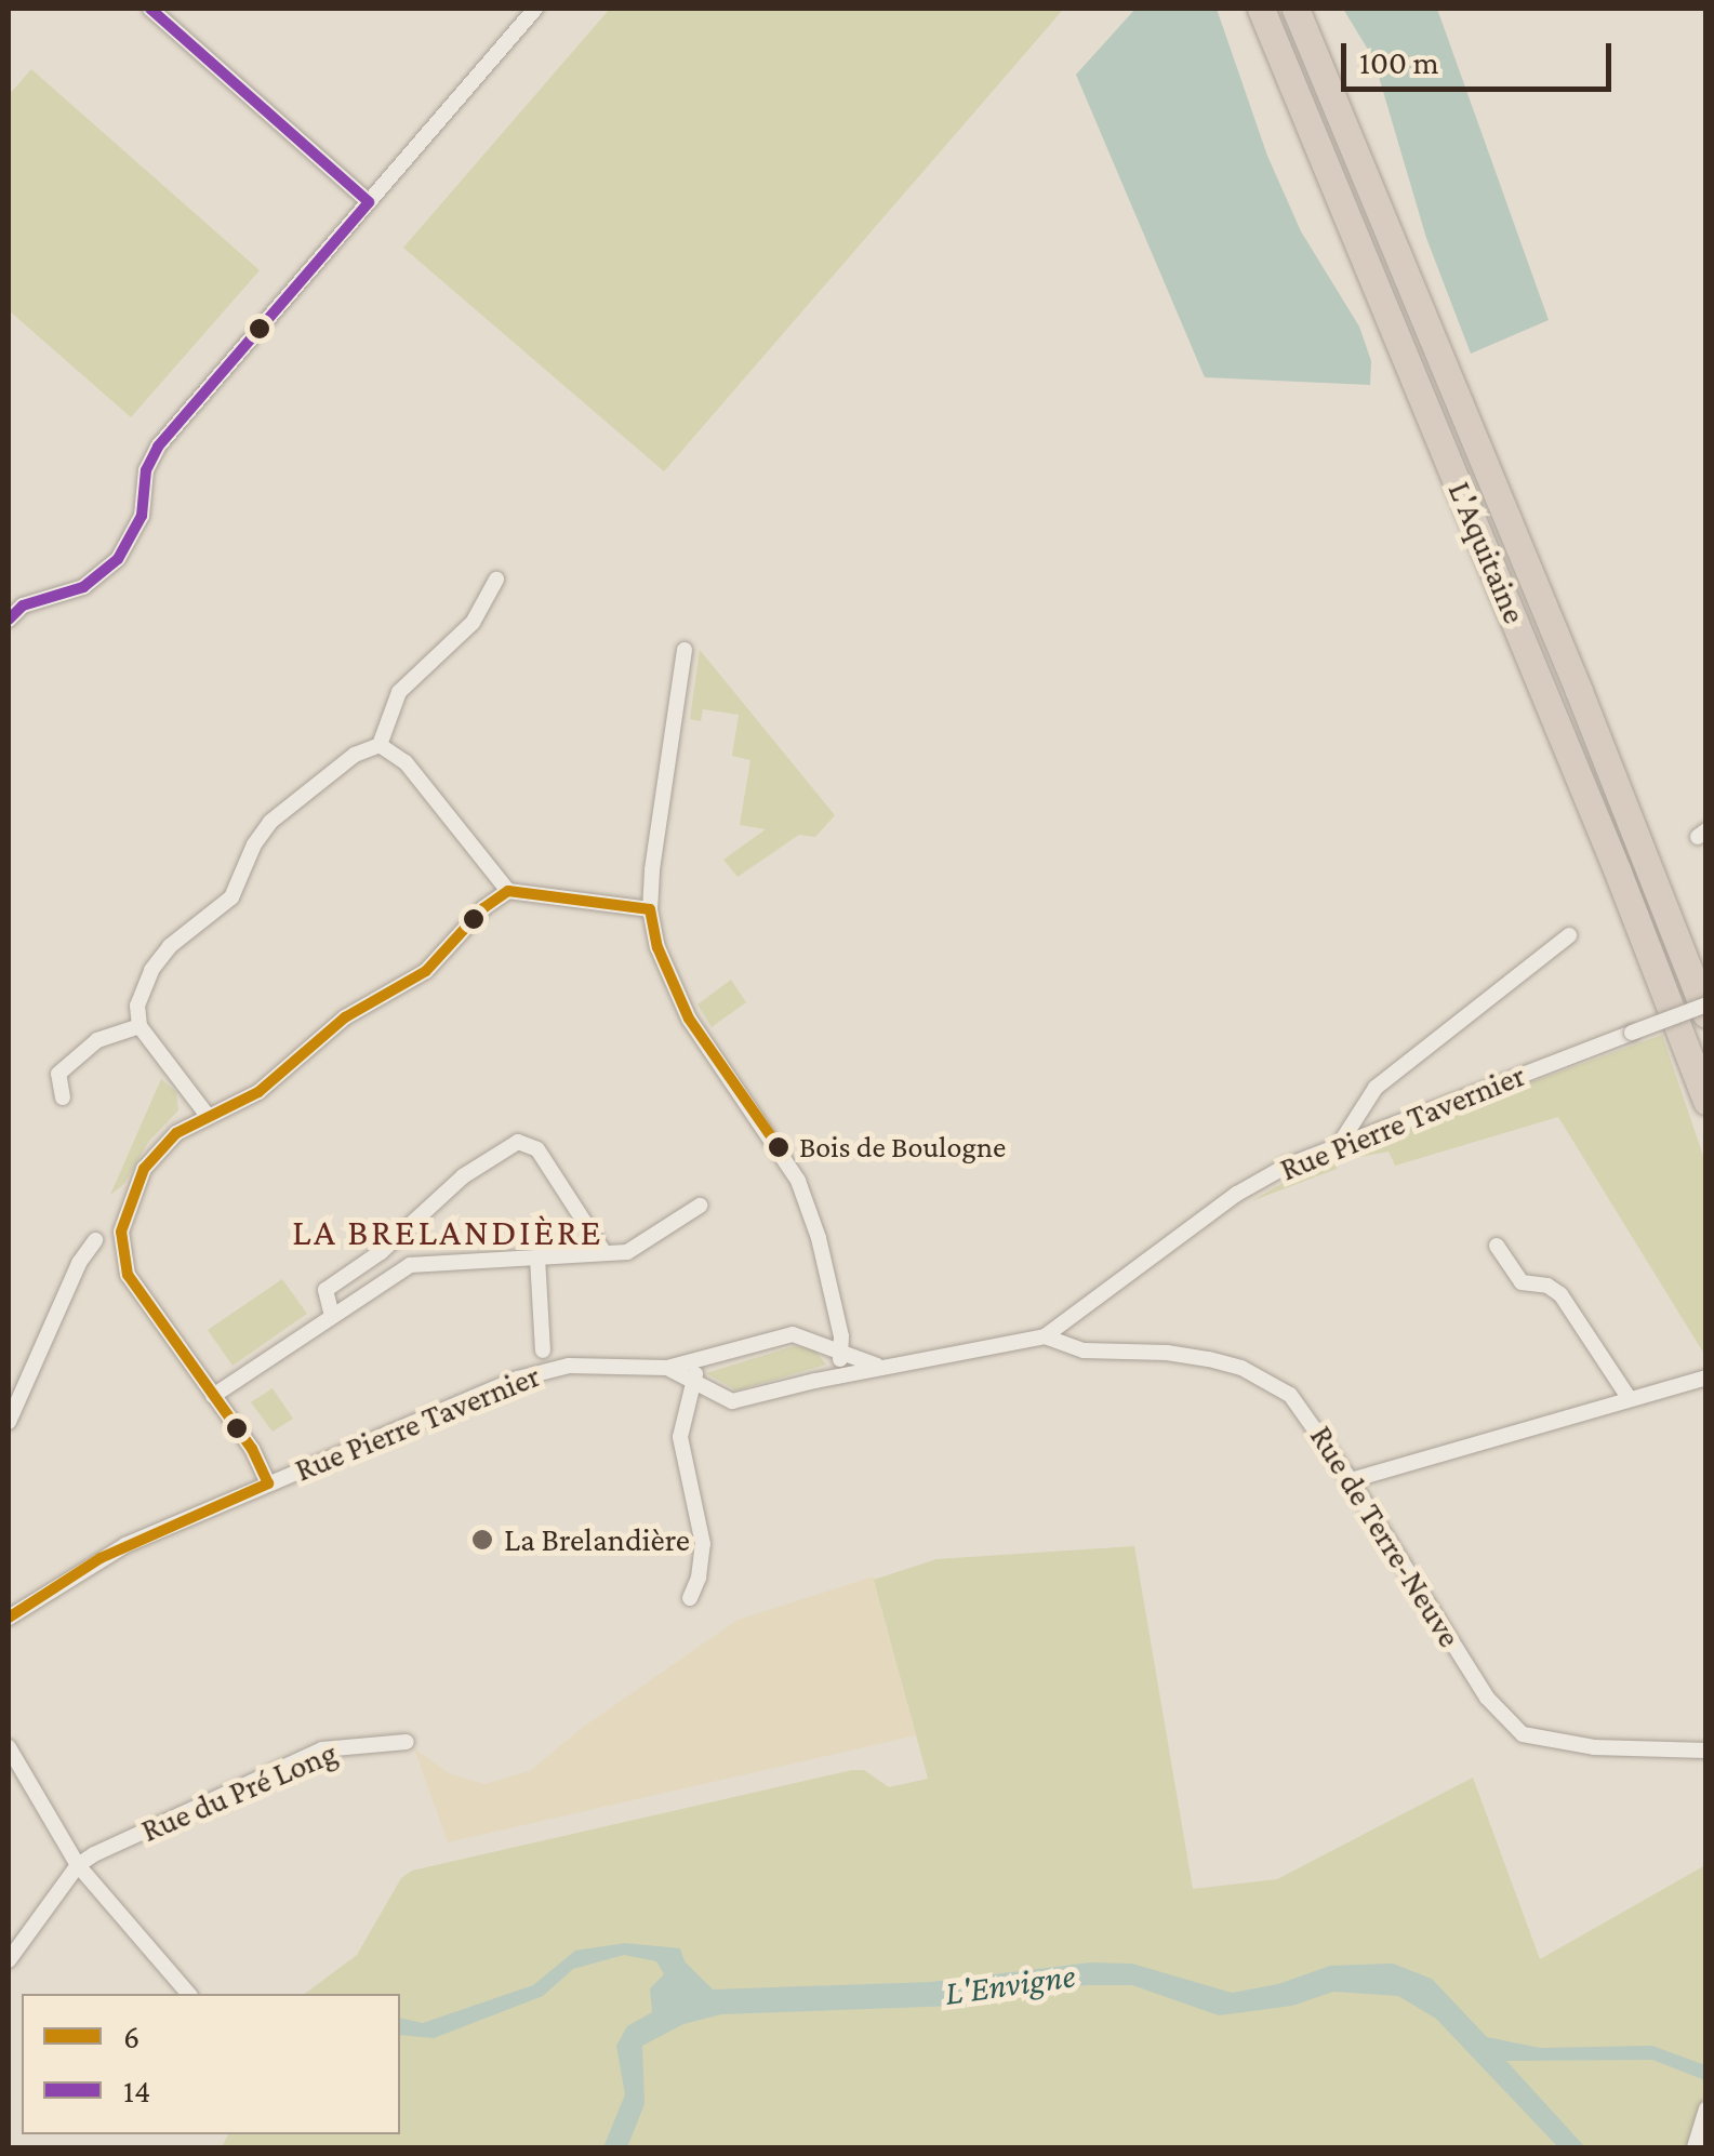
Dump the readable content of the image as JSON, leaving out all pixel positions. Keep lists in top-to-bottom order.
{
  "streets": {
    "highway": ["L'Aquitaine"],
    "street": ["Rue Pierre Tavernier", "Rue de Terre-Neuve", "Rue du Pré Long"]
  },
  "crossings": [
    ["Rue Pierre Tavernier", "Rue de Terre-Neuve"]
  ],
  "districts": ["LA BRELANDIÈRE"],
  "water": ["L'Envigne"],
  "places": ["Bois de Boulogne", "La Brelandière"],
  "lines": ["transit line 14", "transit line 6"],
  "legend": ["6", "14"],
  "scale_bar": "100 m"
}
